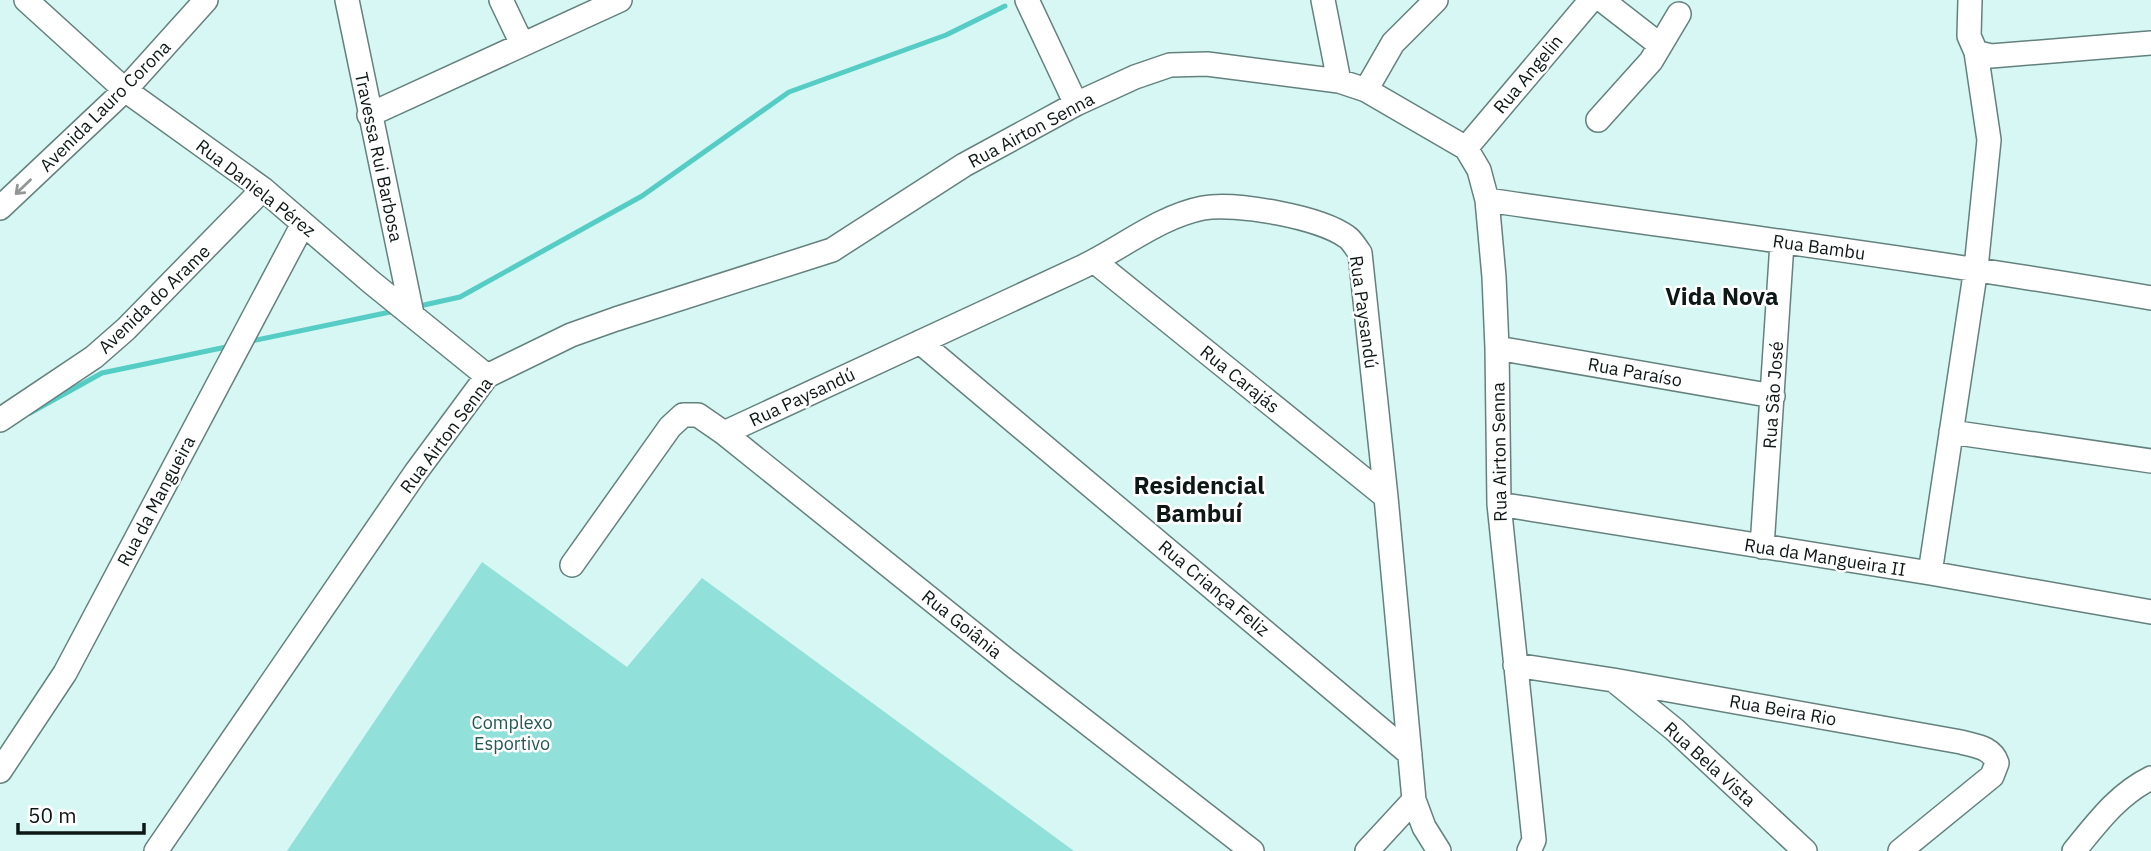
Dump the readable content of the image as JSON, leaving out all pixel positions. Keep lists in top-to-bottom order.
{
  "streets": {
    "street": [
      "Rua Angelin",
      "Avenida Lauro Corona",
      "Rua Airton Senna",
      "Travessa Rui Barbosa",
      "Rua Daniela Pérez",
      "Rua Bambu",
      "Avenida do Arame",
      "Rua Paysandú",
      "Rua Paraíso",
      "Rua Carajás",
      "Rua São José",
      "Rua da Mangueira",
      "Rua da Mangueira II",
      "Rua Criança Feliz",
      "Rua Goiânia",
      "Rua Beira Rio",
      "Rua Bela Vista"
    ]
  },
  "crossings": [
    ["Rua Angelin", "Rua Airton Senna"],
    ["Avenida Lauro Corona", "Rua Daniela Pérez"],
    ["Rua Airton Senna", "Rua Daniela Pérez"],
    ["Rua Airton Senna", "Rua Bambu"],
    ["Rua Airton Senna", "Rua Paraíso"],
    ["Rua Airton Senna", "Rua da Mangueira II"],
    ["Rua Airton Senna", "Rua Beira Rio"],
    ["Travessa Rui Barbosa", "Rua Daniela Pérez"],
    ["Rua Daniela Pérez", "Avenida do Arame"],
    ["Rua Daniela Pérez", "Rua da Mangueira"],
    ["Rua Bambu", "Rua São José"],
    ["Rua Paysandú", "Rua Carajás"],
    ["Rua Paysandú", "Rua Criança Feliz"],
    ["Rua Paysandú", "Rua Goiânia"],
    ["Rua Paraíso", "Rua São José"],
    ["Rua São José", "Rua da Mangueira II"],
    ["Rua Beira Rio", "Rua Bela Vista"]
  ],
  "one_way": ["Avenida Lauro Corona"],
  "districts": ["Vida Nova", "Residencial Bambuí"],
  "parks": ["Complexo Esportivo"],
  "scale_bar": "50 m"
}
